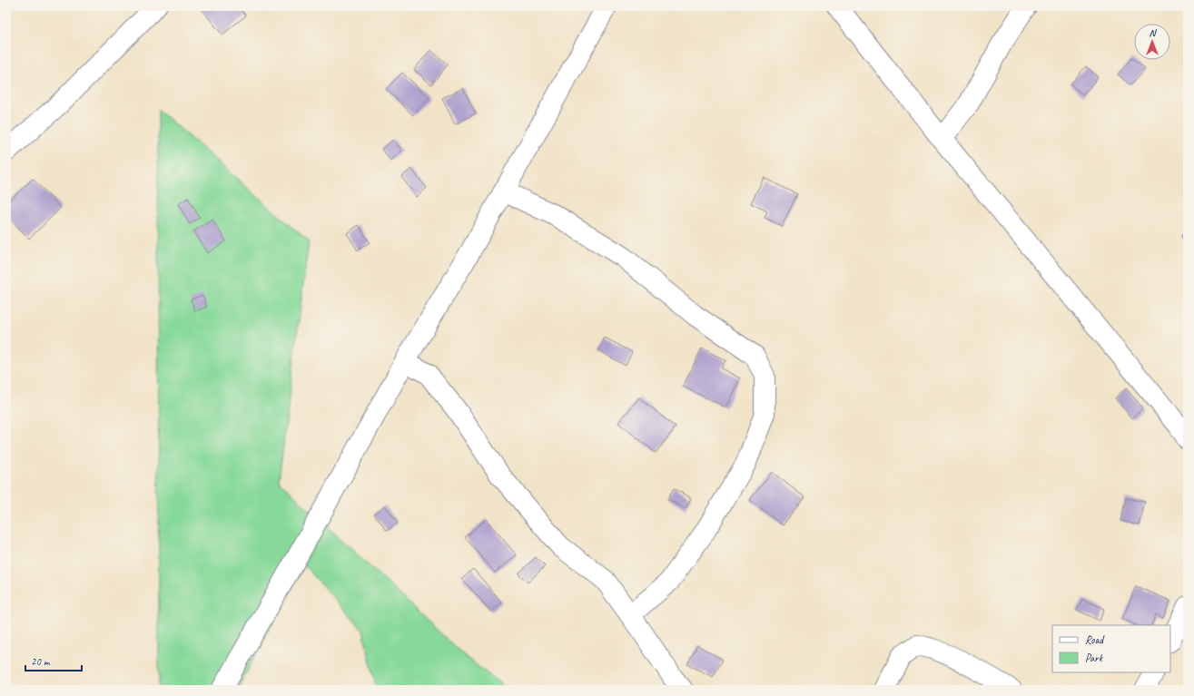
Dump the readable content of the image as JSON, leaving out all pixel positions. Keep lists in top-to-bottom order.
{
  "legend": ["Road", "Park"],
  "scale_bar": "20 m",
  "north": "top"
}
